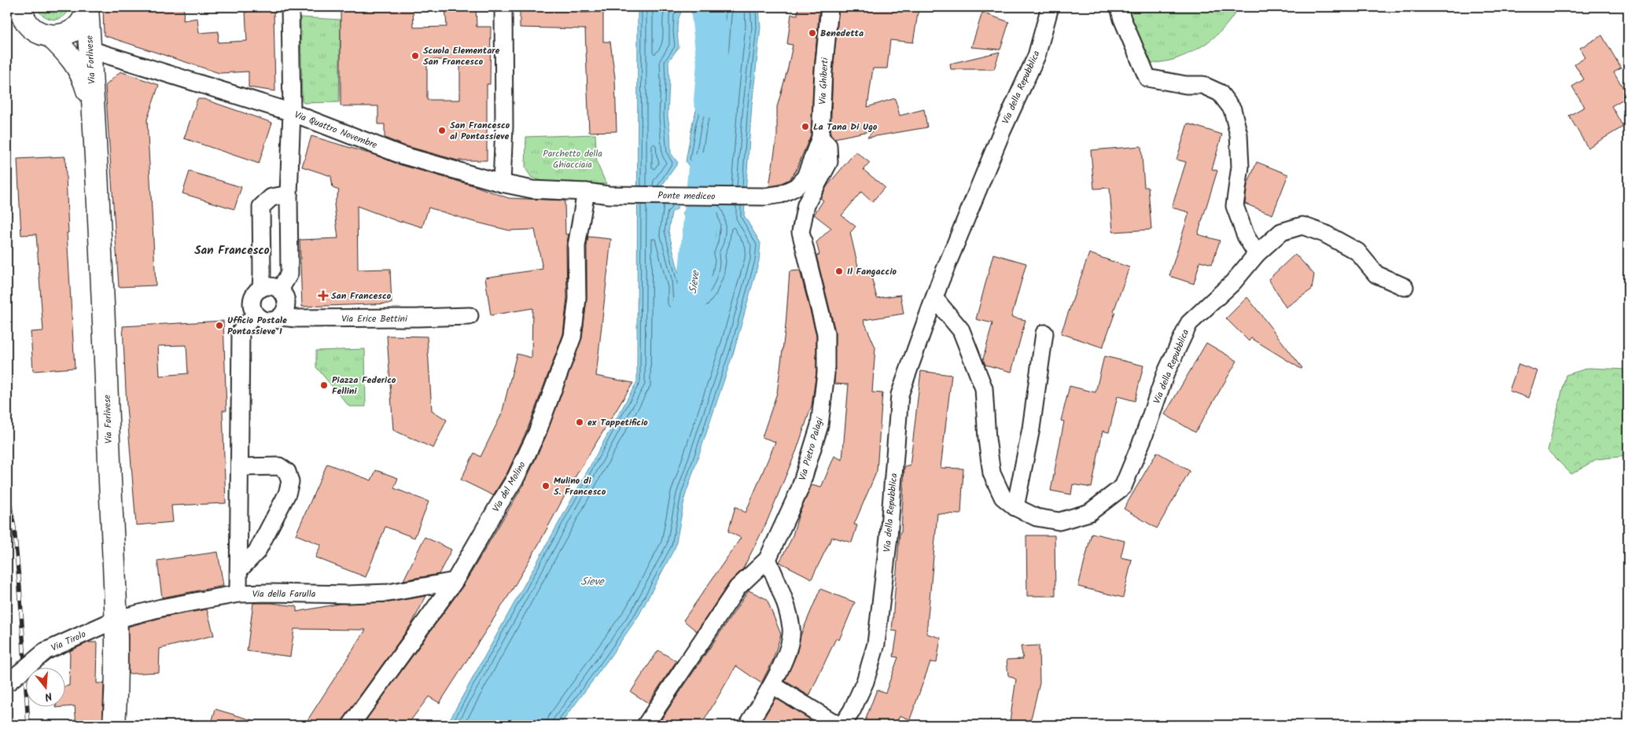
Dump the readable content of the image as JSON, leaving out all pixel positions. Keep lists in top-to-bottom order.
{
  "streets": {
    "street": [
      "Via Forlivese",
      "Via Ghiberti",
      "Via della Repubblica",
      "Via Quattro Novembre",
      "Ponte mediceo",
      "Via Erice Bettini",
      "Via Pietro Palagi",
      "Via del Molino",
      "Via della Farulla",
      "Via Tirolo"
    ]
  },
  "crossings": [
    ["Via Forlivese", "Via Quattro Novembre"],
    ["Via Forlivese", "Via della Farulla"],
    ["Via Forlivese", "Via Tirolo"],
    ["Via Ghiberti", "Ponte mediceo"],
    ["Via Ghiberti", "Via Pietro Palagi"],
    ["Via Quattro Novembre", "Ponte mediceo"],
    ["Via Quattro Novembre", "Via del Molino"],
    ["Ponte mediceo", "Via del Molino"],
    ["Via del Molino", "Via della Farulla"],
    ["Via della Farulla", "Via Tirolo"]
  ],
  "districts": ["San Francesco"],
  "water": ["Sieve"],
  "parks": ["Parchetto della Ghiacciaia"],
  "places": {
    "other": [
      "Benedetta",
      "Scuola Elementare San Francesco",
      "La Tana Di Ugo",
      "San Francesco al Pontassieve",
      "Il Fangaccio",
      "Ufficio Postale Pontassieve 1",
      "Piazza Federico Fellini",
      "ex Tappetificio",
      "Mulino di S. Francesco"
    ],
    "health": ["San Francesco"]
  },
  "north": "bottom"
}
